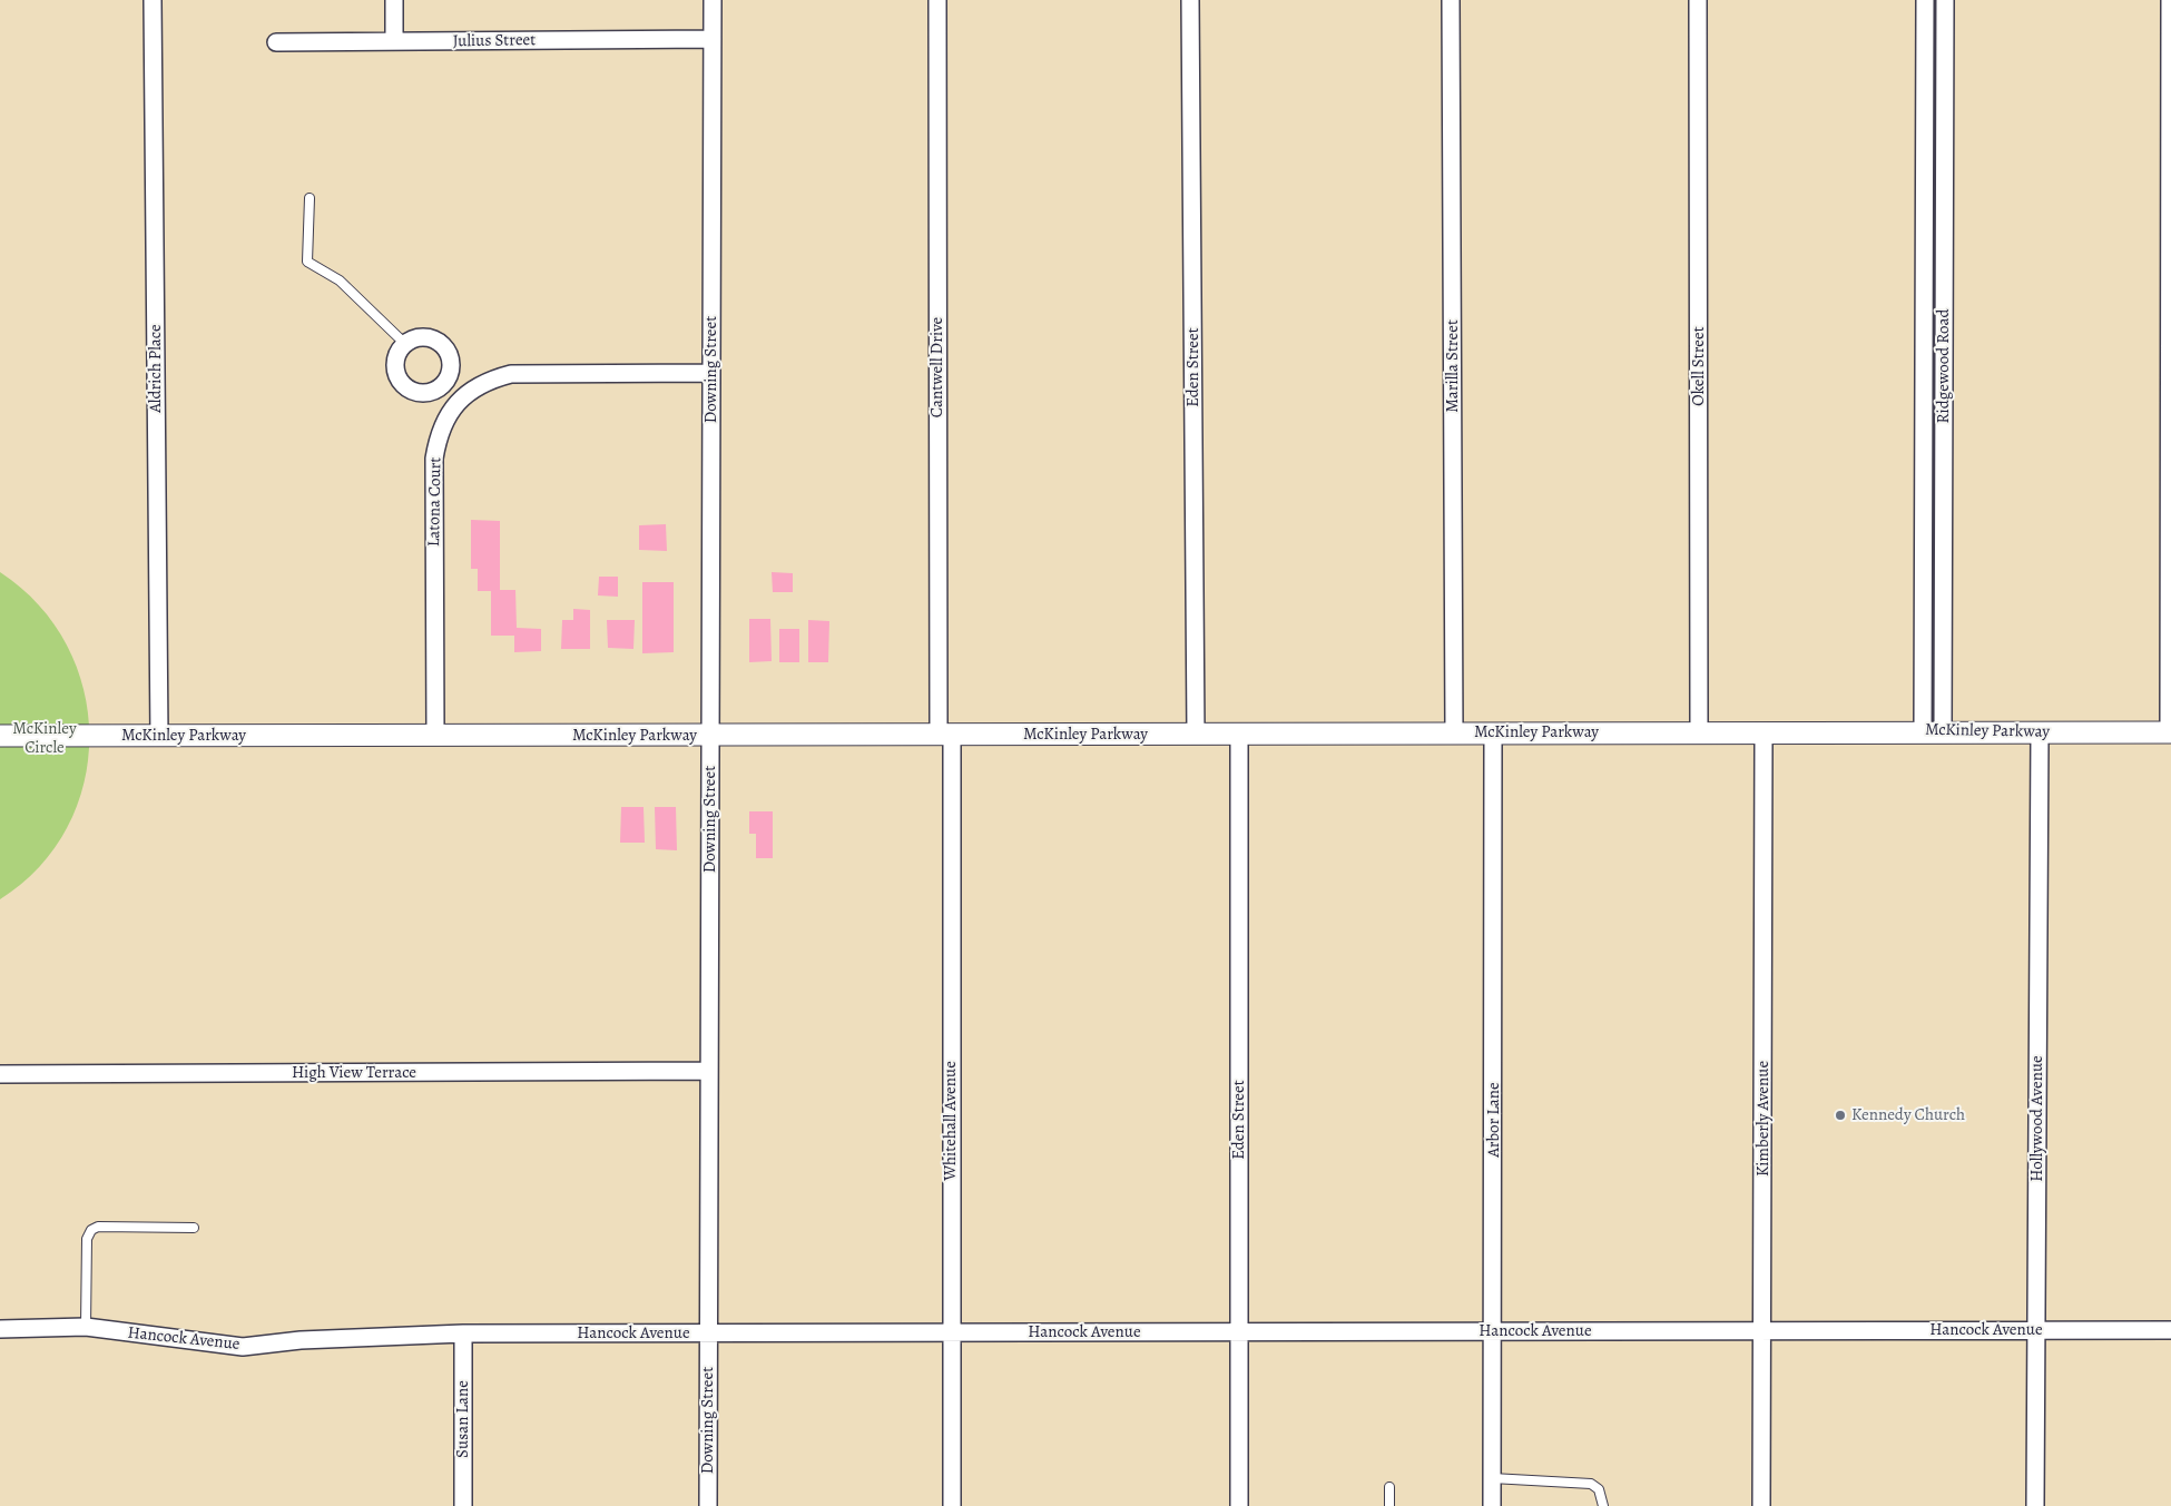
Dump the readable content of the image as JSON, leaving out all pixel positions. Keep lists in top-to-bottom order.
{
  "streets": {
    "street": [
      "Julius Street",
      "Marilla Street",
      "Okell Street",
      "Ridgewood Road",
      "Cantwell Drive",
      "Eden Street",
      "Aldrich Place",
      "Downing Street",
      "Latona Court",
      "McKinley Parkway",
      "High View Terrace",
      "Kimberly Avenue",
      "Hollywood Avenue",
      "Arbor Lane",
      "Whitehall Avenue",
      "Hancock Avenue",
      "Susan Lane"
    ]
  },
  "crossings": [
    ["Julius Street", "Downing Street"],
    ["Marilla Street", "McKinley Parkway"],
    ["Okell Street", "McKinley Parkway"],
    ["Ridgewood Road", "McKinley Parkway"],
    ["Cantwell Drive", "McKinley Parkway"],
    ["Cantwell Drive", "Whitehall Avenue"],
    ["Eden Street", "McKinley Parkway"],
    ["Eden Street", "Hancock Avenue"],
    ["Aldrich Place", "McKinley Parkway"],
    ["Downing Street", "Latona Court"],
    ["Downing Street", "McKinley Parkway"],
    ["Downing Street", "High View Terrace"],
    ["Downing Street", "Hancock Avenue"],
    ["Latona Court", "McKinley Parkway"],
    ["McKinley Parkway", "Kimberly Avenue"],
    ["McKinley Parkway", "Hollywood Avenue"],
    ["McKinley Parkway", "Arbor Lane"],
    ["McKinley Parkway", "Whitehall Avenue"],
    ["Kimberly Avenue", "Hancock Avenue"],
    ["Hollywood Avenue", "Hancock Avenue"],
    ["Arbor Lane", "Hancock Avenue"],
    ["Whitehall Avenue", "Hancock Avenue"],
    ["Hancock Avenue", "Susan Lane"]
  ],
  "parks": ["McKinley Circle"],
  "places": ["Kennedy Church"]
}
